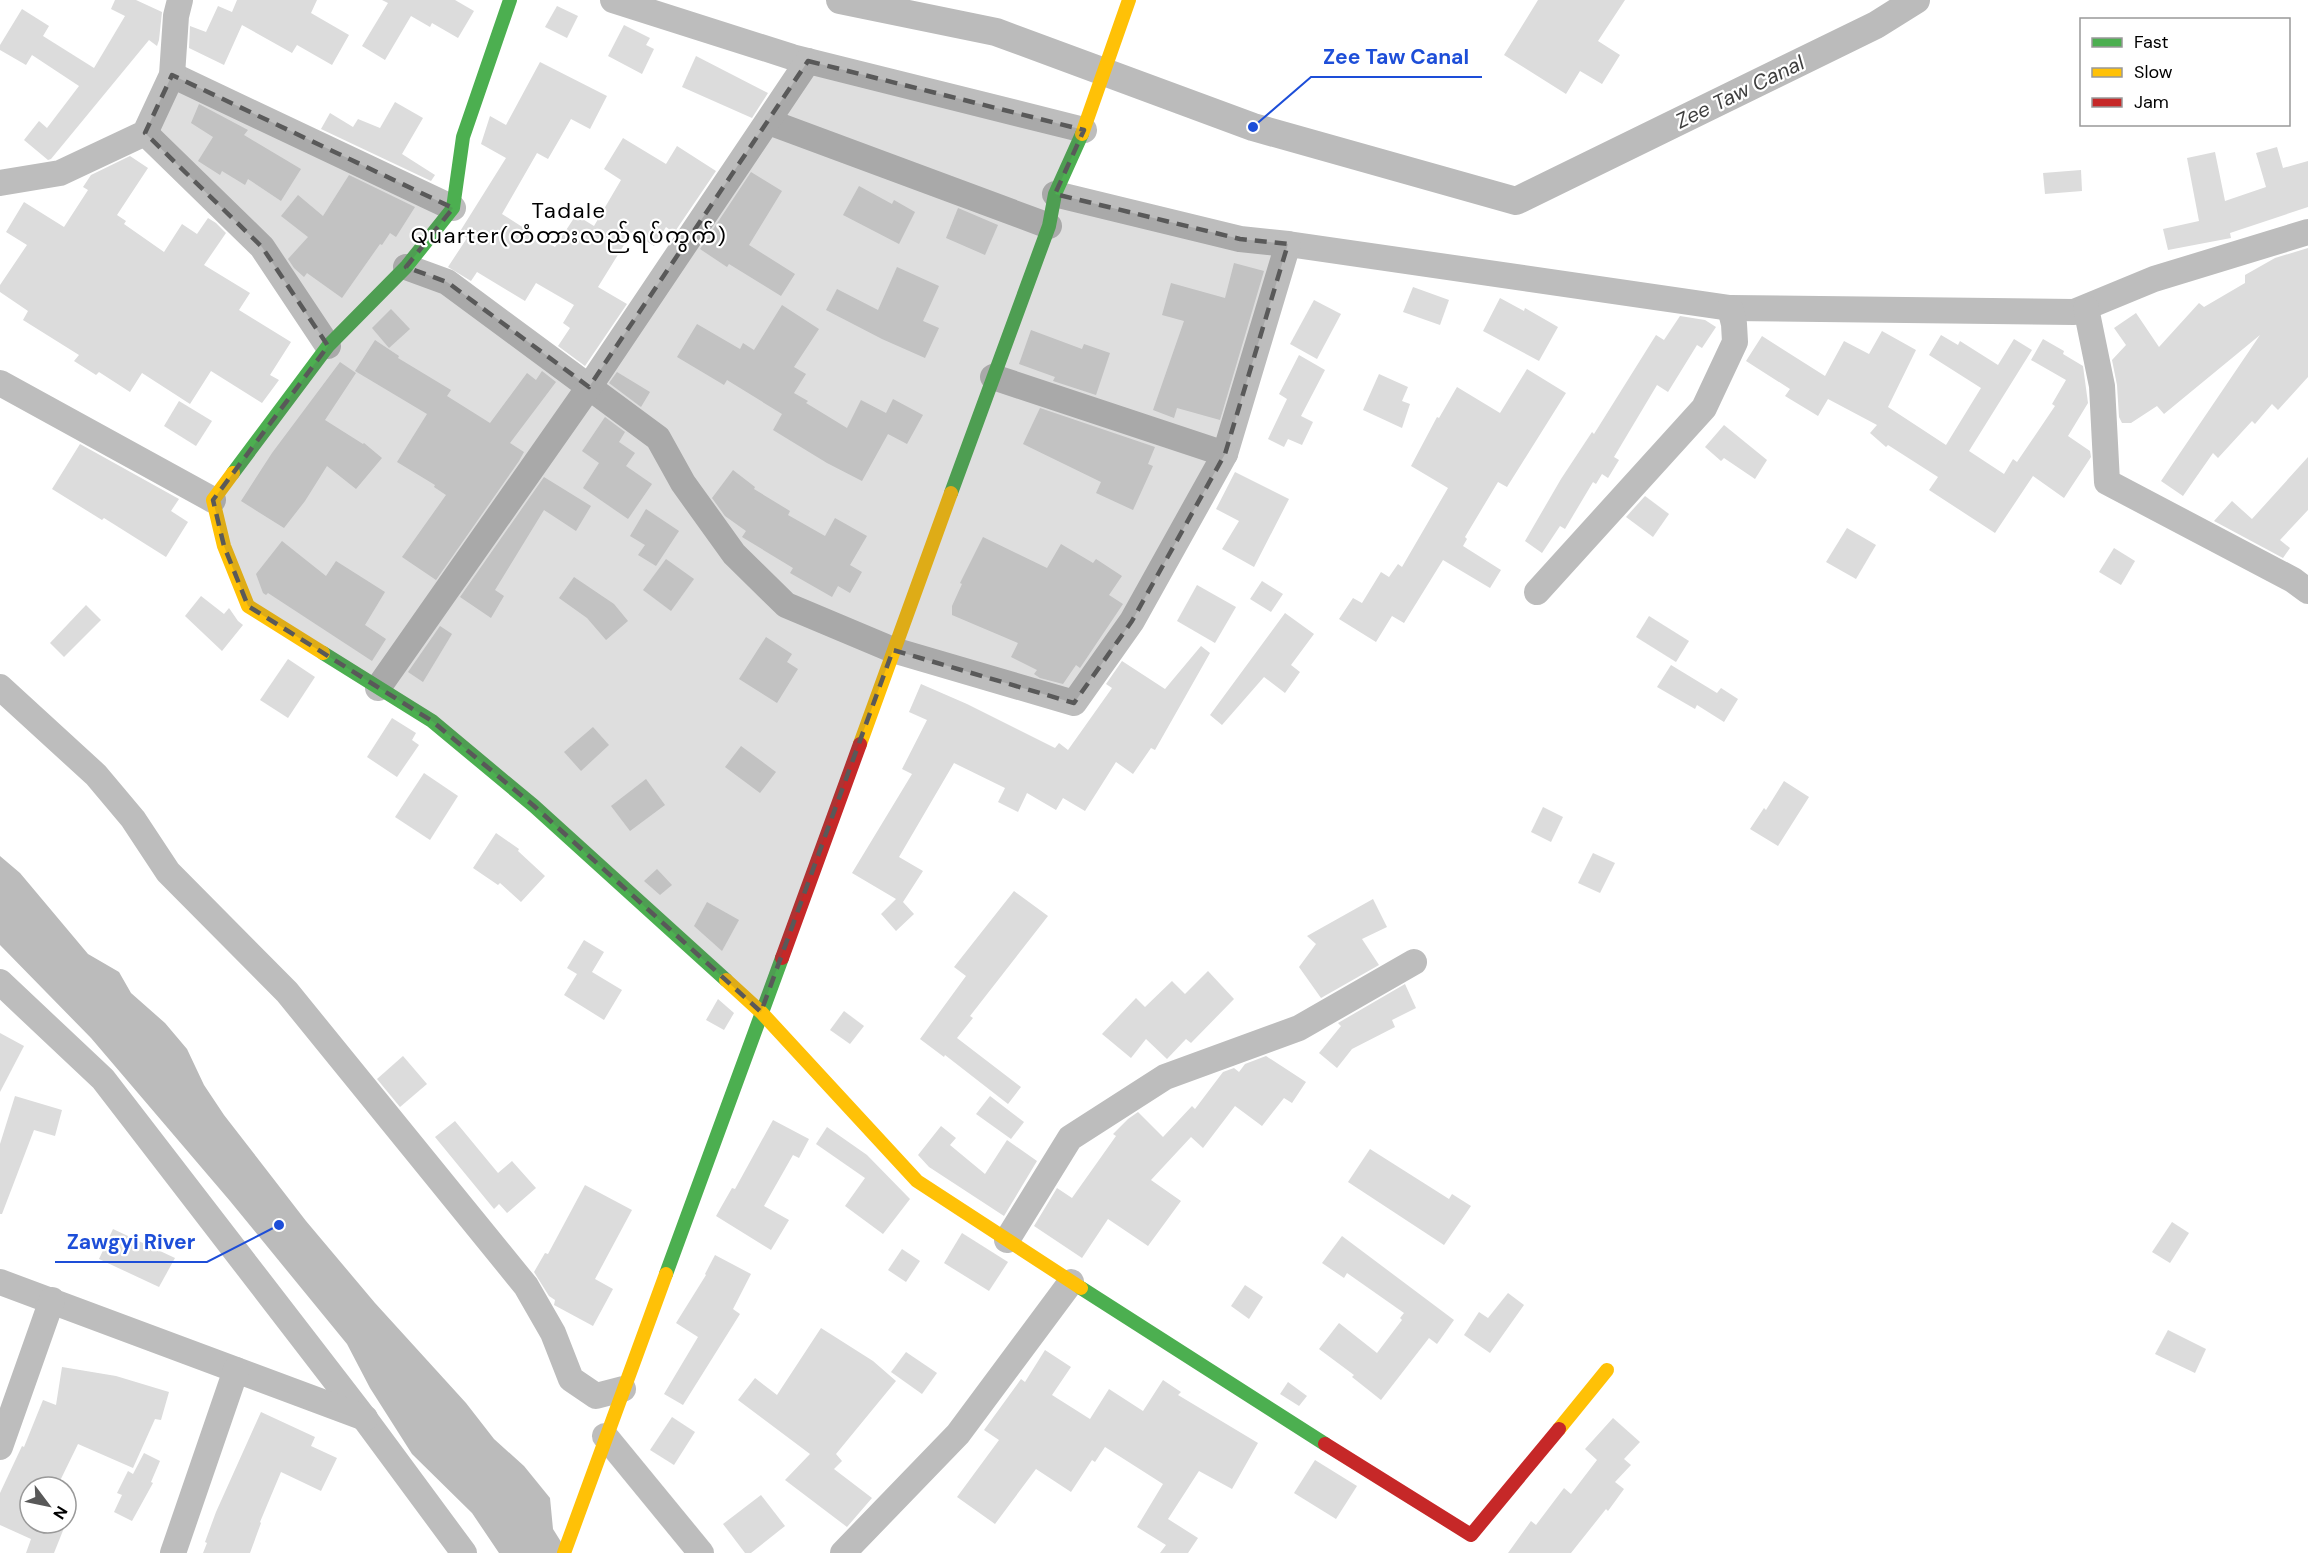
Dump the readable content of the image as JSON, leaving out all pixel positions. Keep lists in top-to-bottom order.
{
  "districts": ["Tadale Quarter(တံတားလည်ရပ်ကွက်)"],
  "water": ["Zee Taw Canal"],
  "places": ["Zee Taw Canal", "Zawgyi River"],
  "legend": ["Fast", "Slow", "Jam"],
  "north": "bottom right"
}
